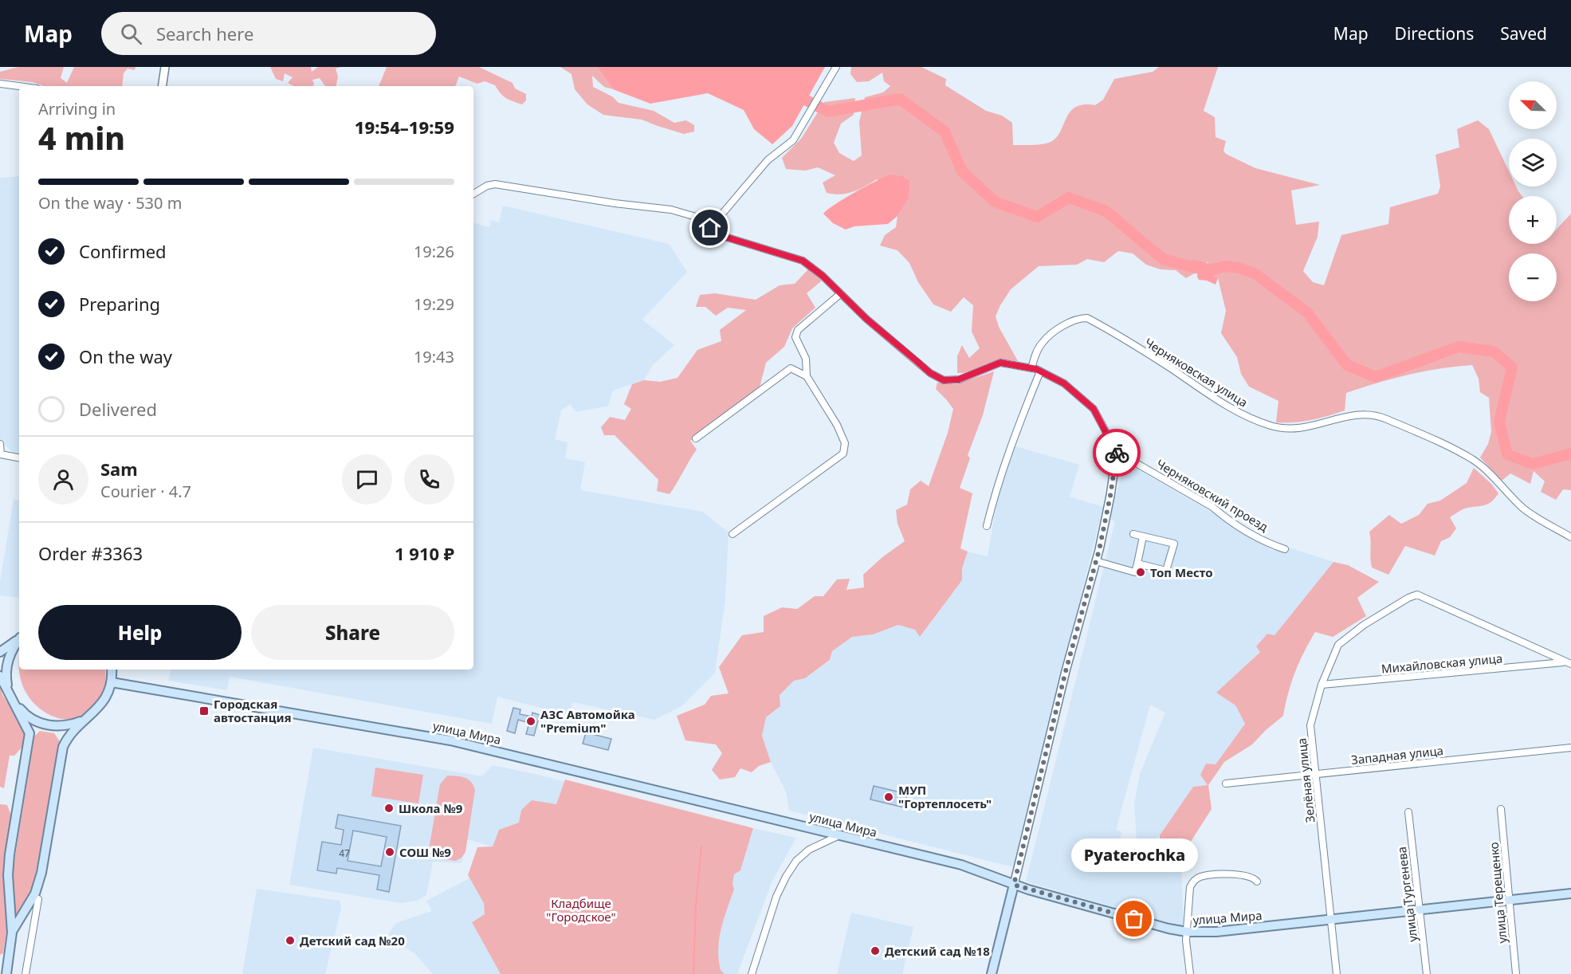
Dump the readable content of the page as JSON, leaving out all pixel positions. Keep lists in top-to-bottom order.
{
  "streets": {
    "main road": ["улица Мира"],
    "street": [
      "Черняковская улица",
      "Черняковский проезд",
      "Михайловская улица",
      "Западная улица",
      "Зелёная улица",
      "улица Терещенко",
      "улица Тургенева"
    ]
  },
  "crossings": [
    ["Михайловская улица", "Зелёная улица"],
    ["улица Мира", "Зелёная улица"],
    ["улица Мира", "улица Терещенко"],
    ["улица Мира", "улица Тургенева"],
    ["Западная улица", "Зелёная улица"]
  ],
  "parks": ["Кладбище \"Городское\""],
  "places": {
    "other": [
      "Топ Место",
      "АЗС Автомойка \"Premium\"",
      "МУП \"Гортеплосеть\"",
      "Школа №9",
      "СОШ №9",
      "Pyaterochka",
      "Детский сад №20",
      "Детский сад №18"
    ],
    "transit": ["Городская автостанция"]
  },
  "house_numbers": ["47"],
  "north": "top left",
  "page": {
    "header": "Map",
    "search": "Search here",
    "nav": ["Map", "Directions", "Saved"],
    "map_buttons": ["+", "−"],
    "heading": ["4 min", "Arriving in", "19:54–19:59"],
    "panel": [
      "Sam",
      "Courier · 4.7",
      "Order #3363",
      "1 910 ₽"
    ],
    "bar": "On the way · 530 m",
    "list": [
      ["Confirmed", "19:26"],
      ["Preparing", "19:29"],
      ["On the way", "19:43"],
      "Delivered"
    ],
    "buttons": ["Help", "Share"],
    "bubble": "Pyaterochka"
  }
}
